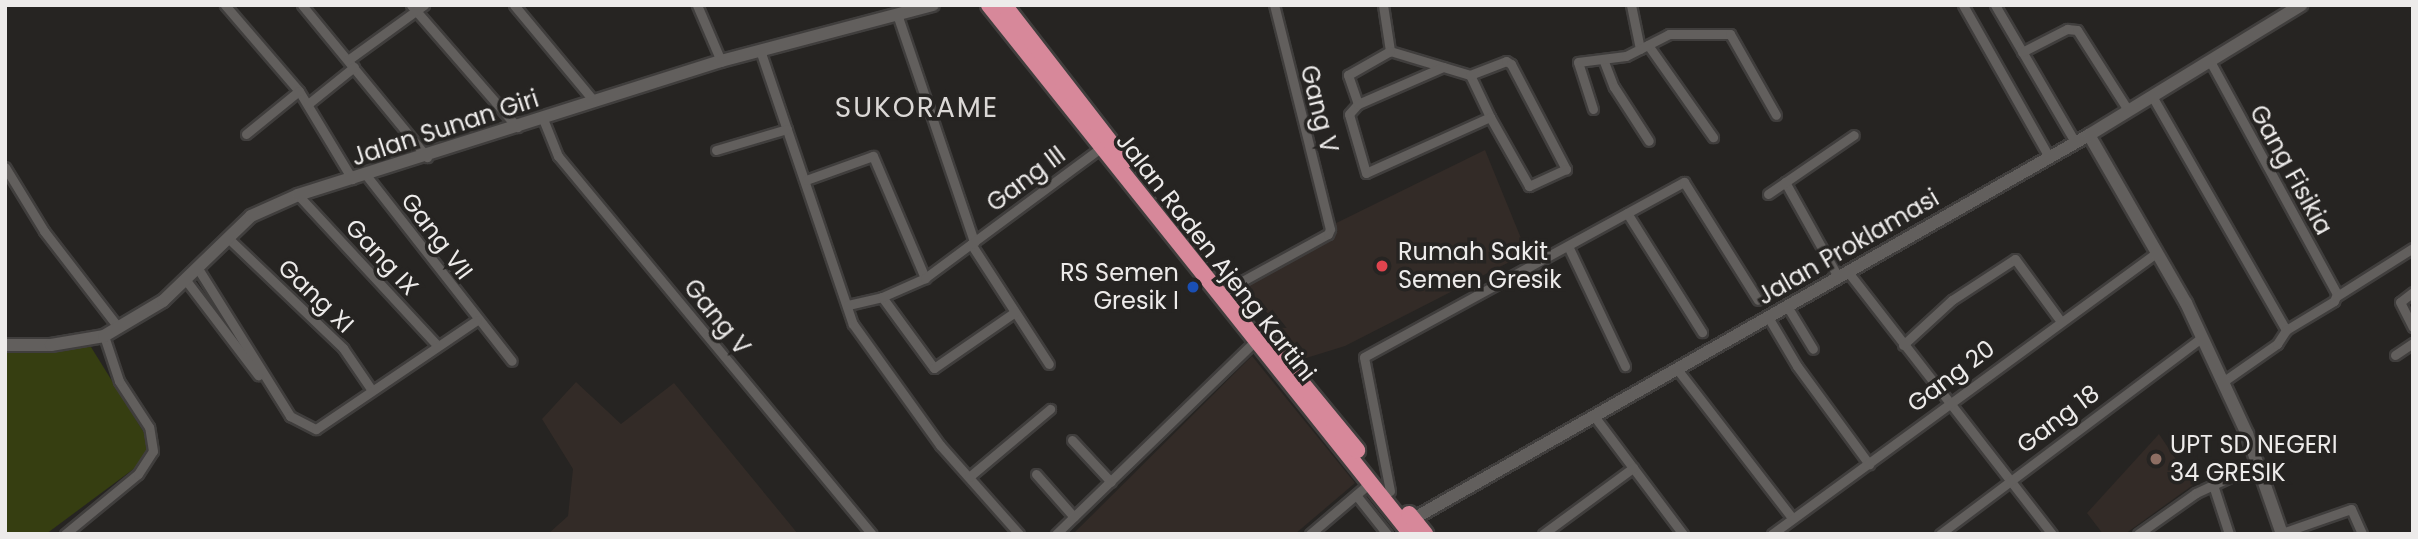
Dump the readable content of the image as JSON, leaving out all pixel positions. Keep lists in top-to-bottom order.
{
  "streets": {
    "highway": ["Jalan Raden Ajeng Kartini"],
    "main road": ["Jalan Sunan Giri", "Jalan Proklamasi"],
    "street": [
      "Gang V",
      "Gang Fisikia",
      "Gang III",
      "Gang VII",
      "Gang IX",
      "Gang XI",
      "Gang 20",
      "Gang 18"
    ]
  },
  "crossings": [
    ["Gang V", "Jalan Sunan Giri"],
    ["Gang V", "Jalan Raden Ajeng Kartini"],
    ["Jalan Sunan Giri", "Gang VII"],
    ["Jalan Sunan Giri", "Gang IX"],
    ["Jalan Sunan Giri", "Gang XI"],
    ["Gang Fisikia", "Jalan Proklamasi"],
    ["Gang III", "Jalan Raden Ajeng Kartini"],
    ["Jalan Proklamasi", "Jalan Raden Ajeng Kartini"]
  ],
  "districts": ["SUKORAME"],
  "places": ["Rumah Sakit Semen Gresik", "RS Semen Gresik I", "UPT SD NEGERI 34 GRESIK"]
}
